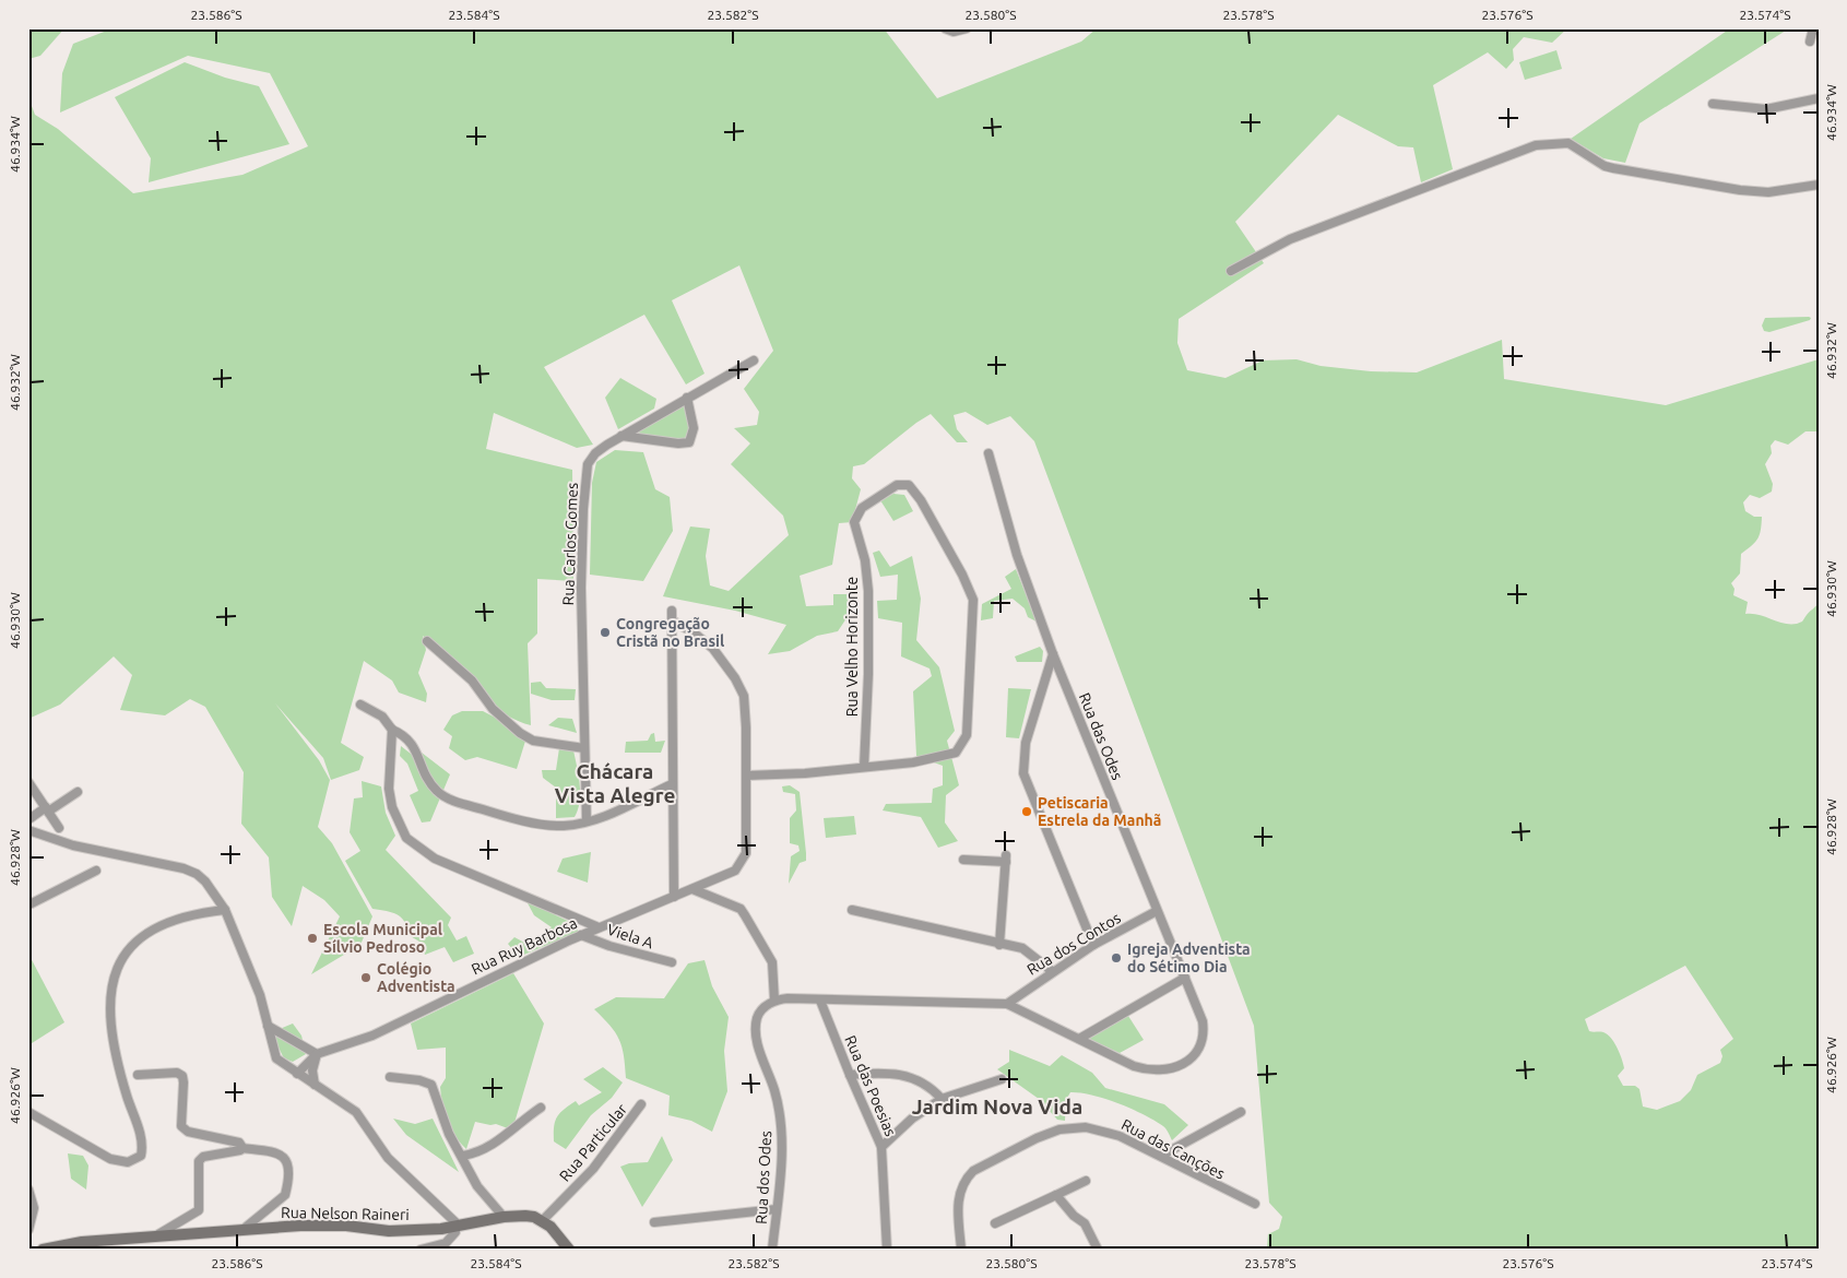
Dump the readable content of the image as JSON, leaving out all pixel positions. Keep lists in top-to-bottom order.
{
  "streets": {
    "main road": ["Rua Nelson Raineri"],
    "street": [
      "Rua Carlos Gomes",
      "Rua Velho Horizonte",
      "Rua das Odes",
      "Viela A",
      "Rua dos Contos",
      "Rua Ruy Barbosa",
      "Rua das Poesias",
      "Rua Particular",
      "Rua das Canções",
      "Rua dos Odes"
    ]
  },
  "crossings": [
    ["Rua Velho Horizonte", "Rua Ruy Barbosa"],
    ["Rua das Odes", "Rua dos Contos"],
    ["Rua das Odes", "Rua das Poesias"],
    ["Viela A", "Rua Ruy Barbosa"],
    ["Rua Particular", "Rua Nelson Raineri"]
  ],
  "districts": ["Chácara Vista Alegre", "Jardim Nova Vida"],
  "places": [
    "Congregação Cristã no Brasil",
    "Petiscaria Estrela da Manhã",
    "Escola Municipal Sílvio Pedroso",
    "Igreja Adventista do Sétimo Dia",
    "Colégio Adventista"
  ],
  "coordinates": [
    "23.586°S",
    "23.584°S",
    "23.582°S",
    "23.580°S",
    "23.578°S",
    "23.576°S",
    "23.574°S",
    "46.934°W",
    "46.932°W",
    "46.930°W",
    "46.928°W",
    "46.926°W"
  ]
}
